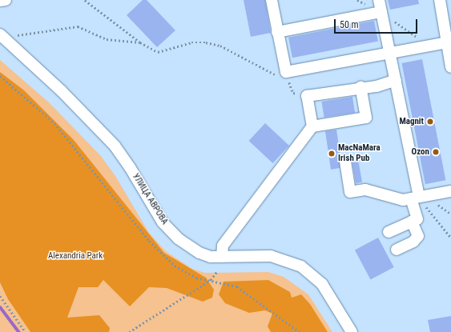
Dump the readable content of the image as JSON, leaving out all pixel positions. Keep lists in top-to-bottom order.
{
  "streets": {
    "street": ["УЛИЦА АВРОВА"]
  },
  "parks": ["Alexandria Park"],
  "places": ["Magnit", "Ozon", "MacNaMara Irish Pub"],
  "scale_bar": "50 m"
}
